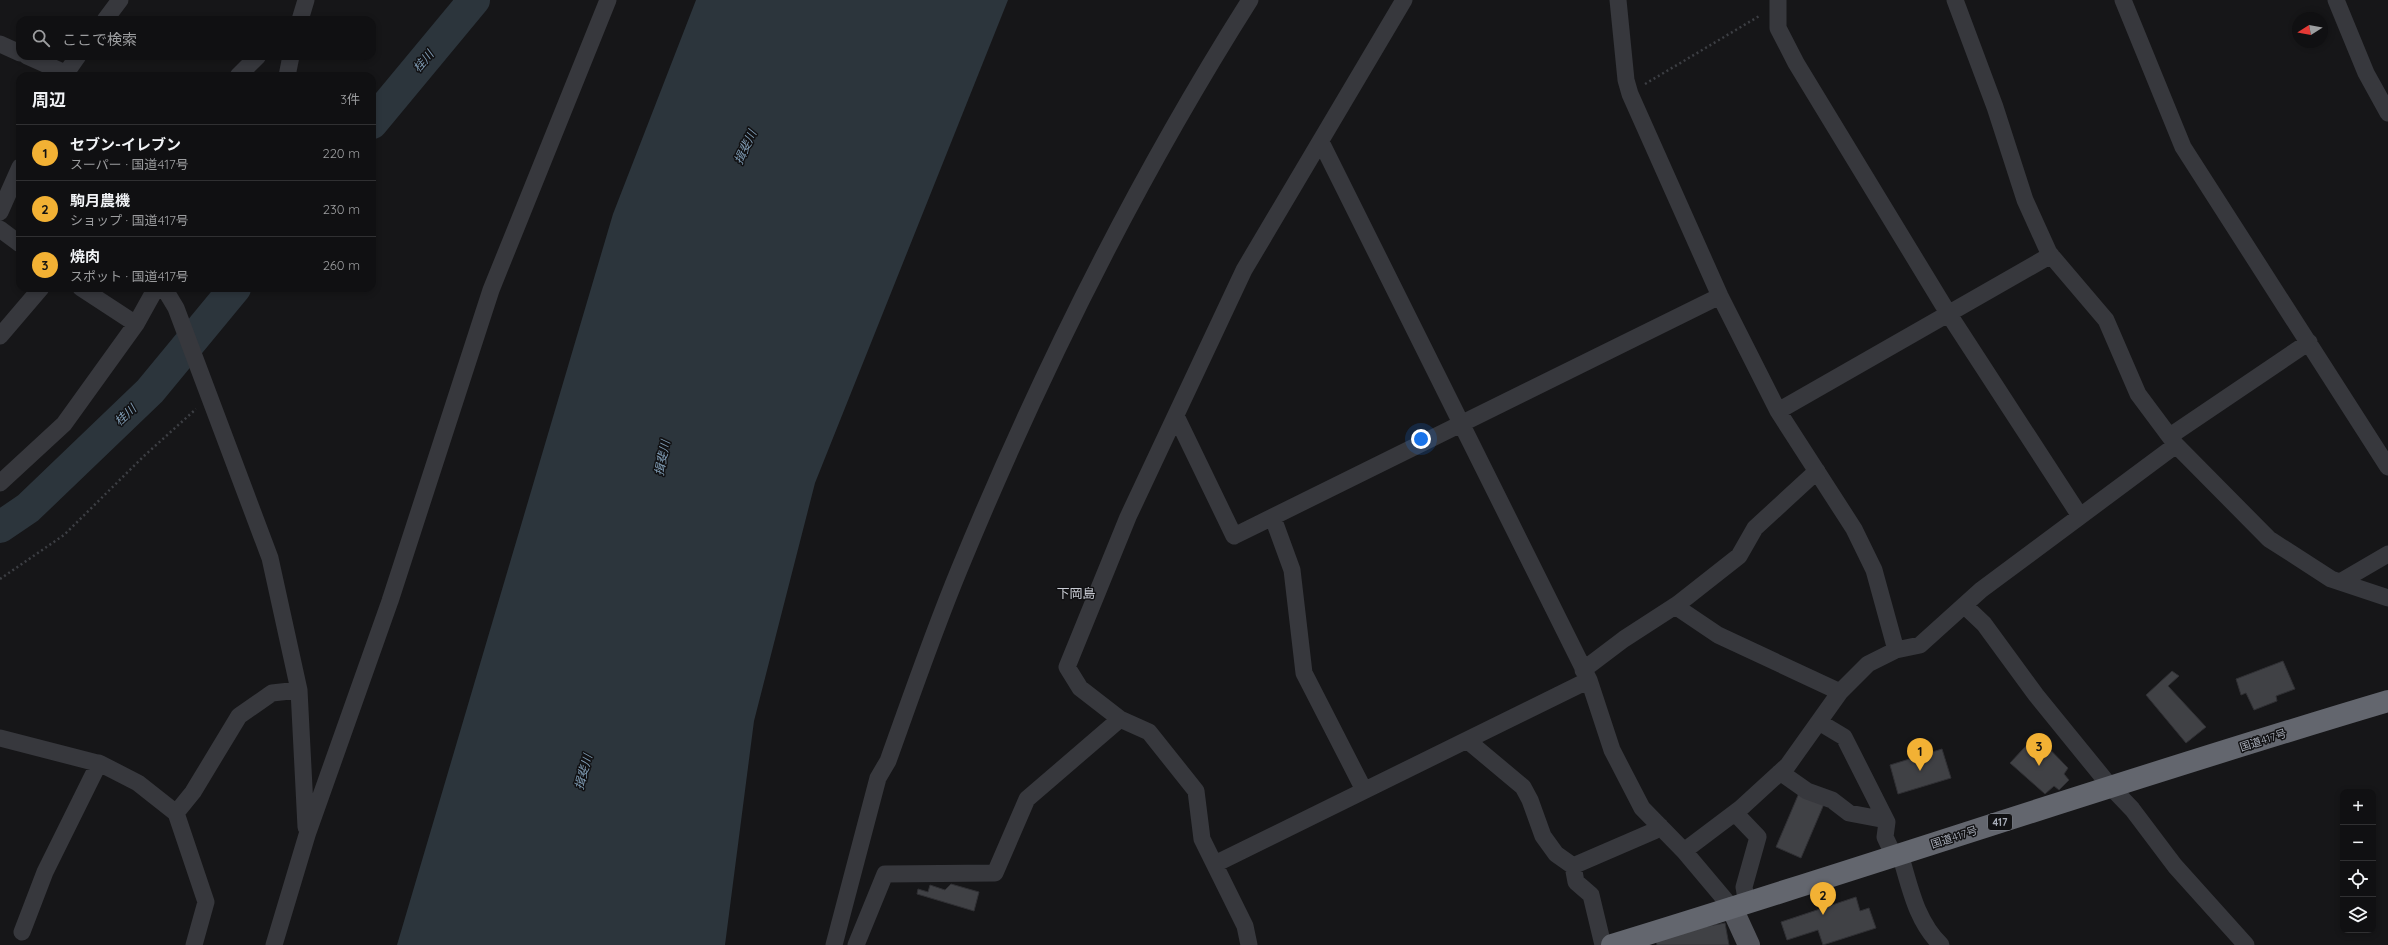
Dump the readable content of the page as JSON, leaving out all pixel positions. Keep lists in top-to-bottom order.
{
  "streets": {
    "highway": ["国道417号", "417"]
  },
  "districts": ["下岡島"],
  "water": ["桂川", "揖斐川"],
  "north": "left",
  "page": {
    "search": "ここで検索",
    "heading": ["周辺", "3件"],
    "list": [
      {
        "mark": "1",
        "name": "セブン-イレブン",
        "note": "スーパー · 国道417号",
        "value": "220 m"
      },
      {
        "mark": "2",
        "name": "駒月農機",
        "note": "ショップ · 国道417号",
        "value": "230 m"
      },
      {
        "mark": "3",
        "name": "焼肉",
        "note": "スポット · 国道417号",
        "value": "260 m"
      }
    ],
    "pins": ["3", "1", "2"],
    "map_buttons": ["+", "−"]
  }
}
